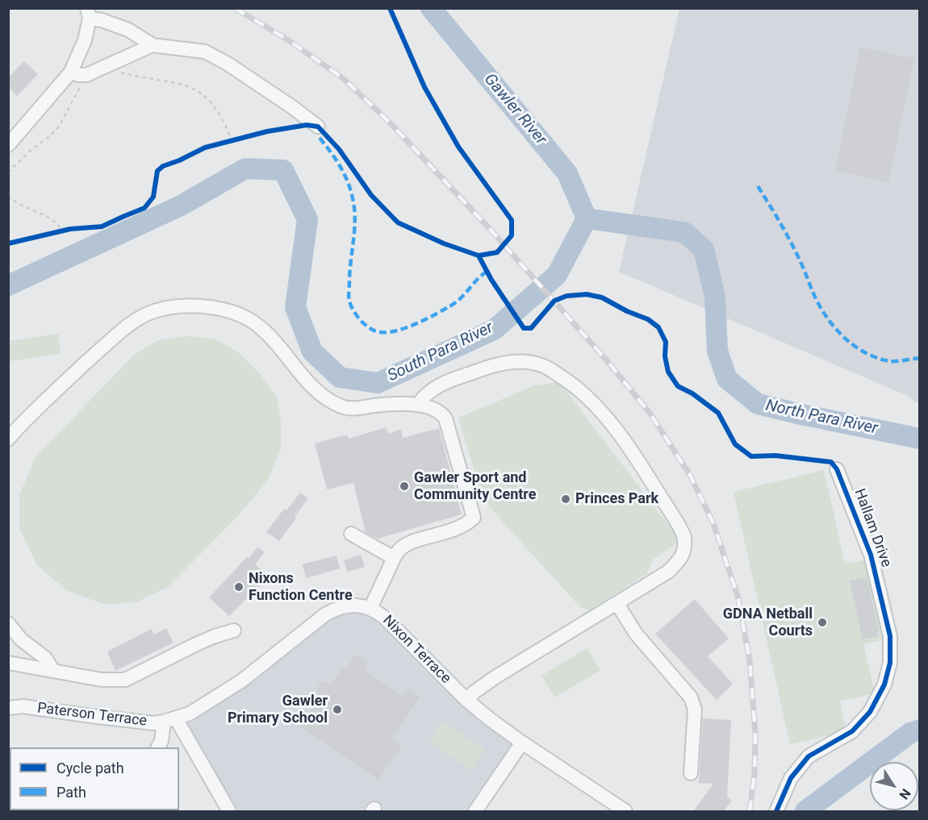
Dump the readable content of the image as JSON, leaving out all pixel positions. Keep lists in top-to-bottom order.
{
  "streets": {
    "street": ["Hallam Drive", "Nixon Terrace", "Paterson Terrace"]
  },
  "crossings": [
    ["Nixon Terrace", "Paterson Terrace"]
  ],
  "water": ["Gawler River", "South Para River", "North Para River"],
  "places": [
    "Gawler Sport and Community Centre",
    "Princes Park",
    "Nixons Function Centre",
    "GDNA Netball Courts",
    "Gawler Primary School"
  ],
  "legend": ["Cycle path", "Path"],
  "north": "bottom right"
}
